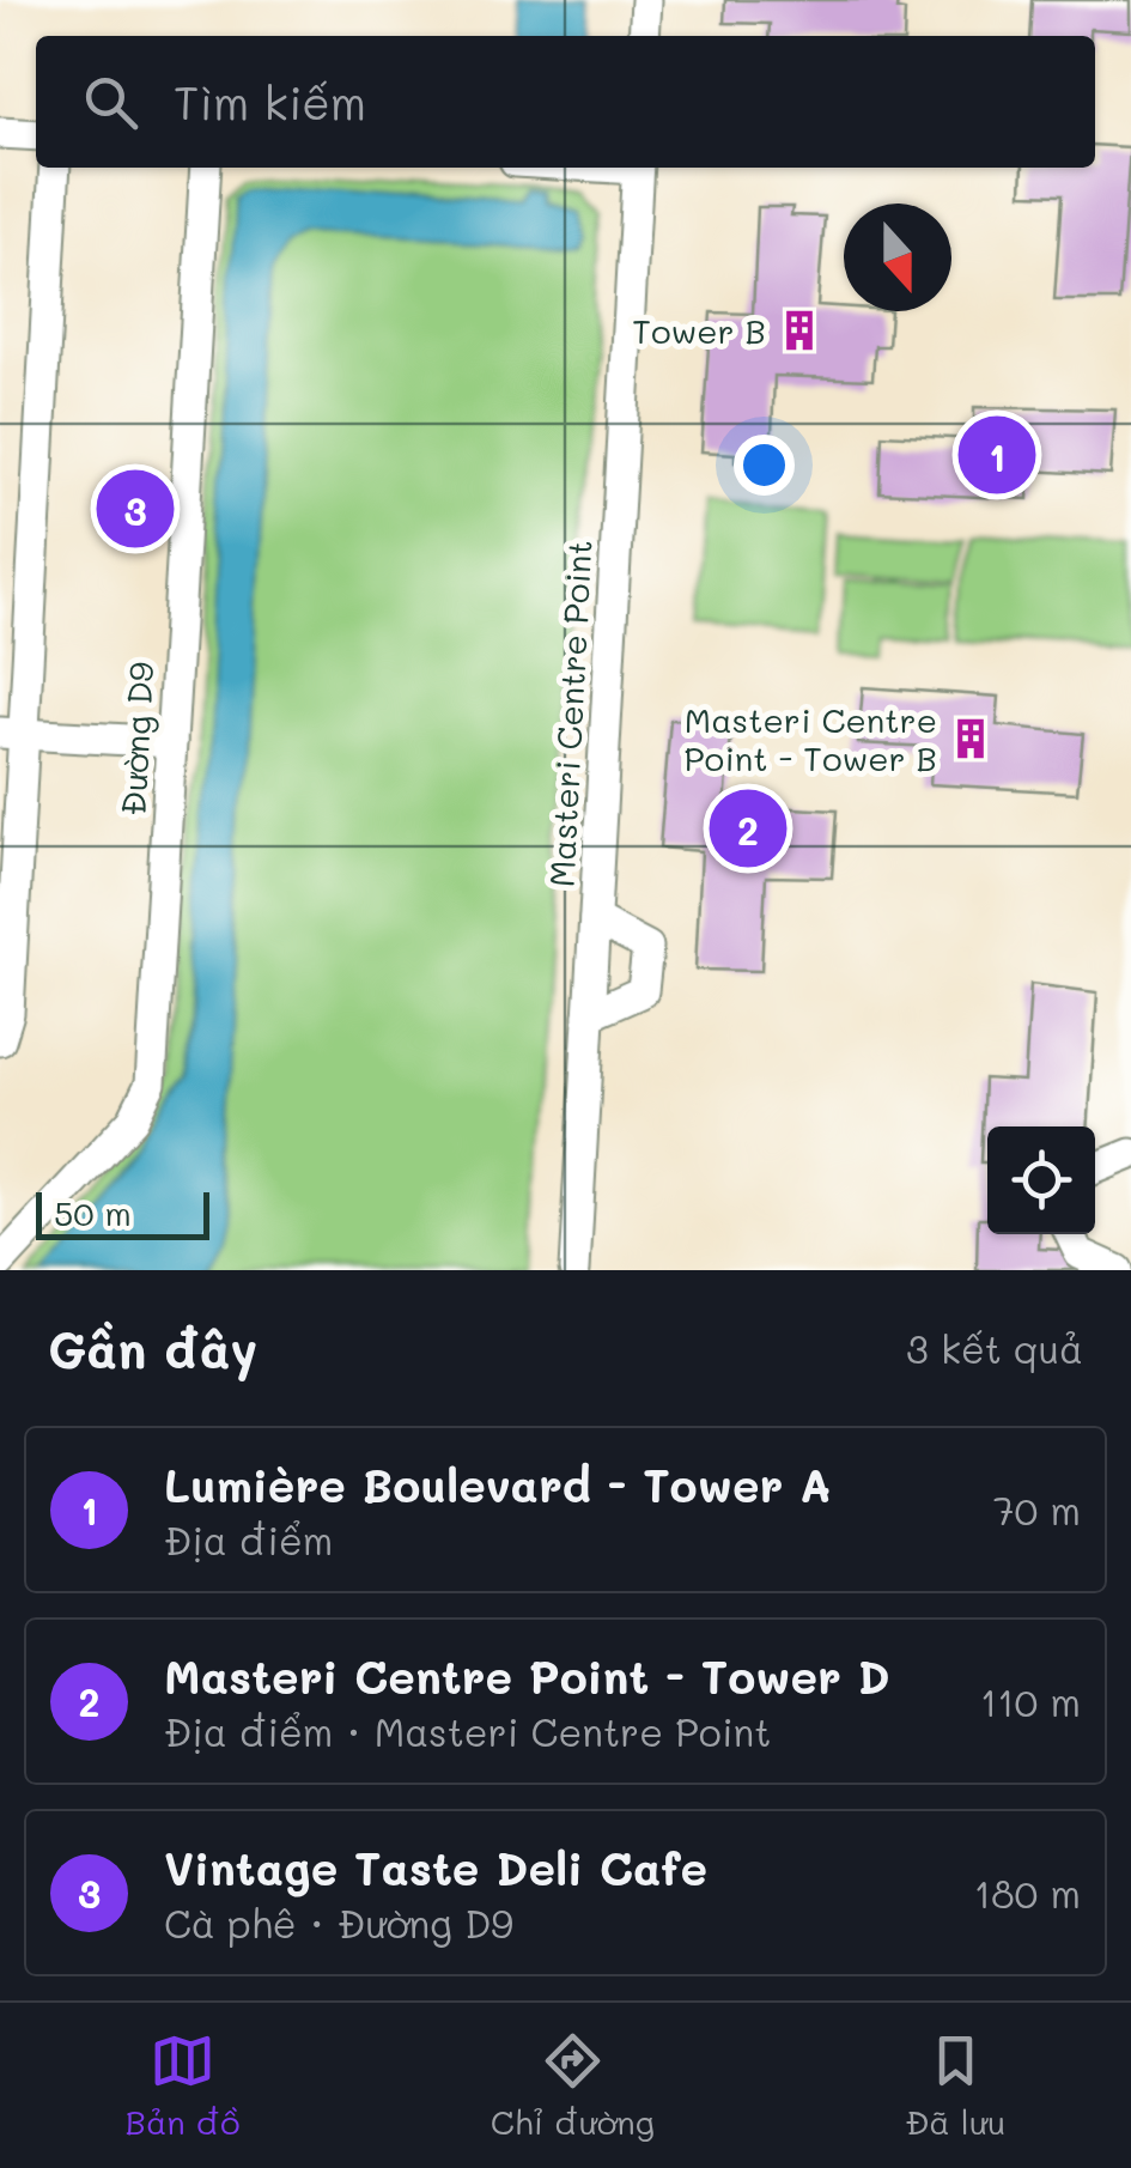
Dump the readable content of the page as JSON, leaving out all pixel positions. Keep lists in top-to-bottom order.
{
  "streets": {
    "street": ["Masteri Centre Point", "Đường D9"]
  },
  "places": {
    "building": ["Tower B", "Masteri Centre Point - Tower B"]
  },
  "scale_bar": "50 m",
  "north": "bottom",
  "page": {
    "search": "Tìm kiếm",
    "pins": ["1", "3", "2"],
    "scale": "50 m",
    "heading": ["Gần đây", "3 kết quả"],
    "list": [
      {
        "mark": "1",
        "name": "Lumière Boulevard - Tower A",
        "note": "Địa điểm",
        "value": "70 m"
      },
      {
        "mark": "2",
        "name": "Masteri Centre Point - Tower D",
        "note": "Địa điểm · Masteri Centre Point",
        "value": "110 m"
      },
      {
        "mark": "3",
        "name": "Vintage Taste Deli Cafe",
        "note": "Cà phê · Đường D9",
        "value": "180 m"
      }
    ],
    "nav": ["Bản đồ", "Chỉ đường", "Đã lưu"]
  }
}
